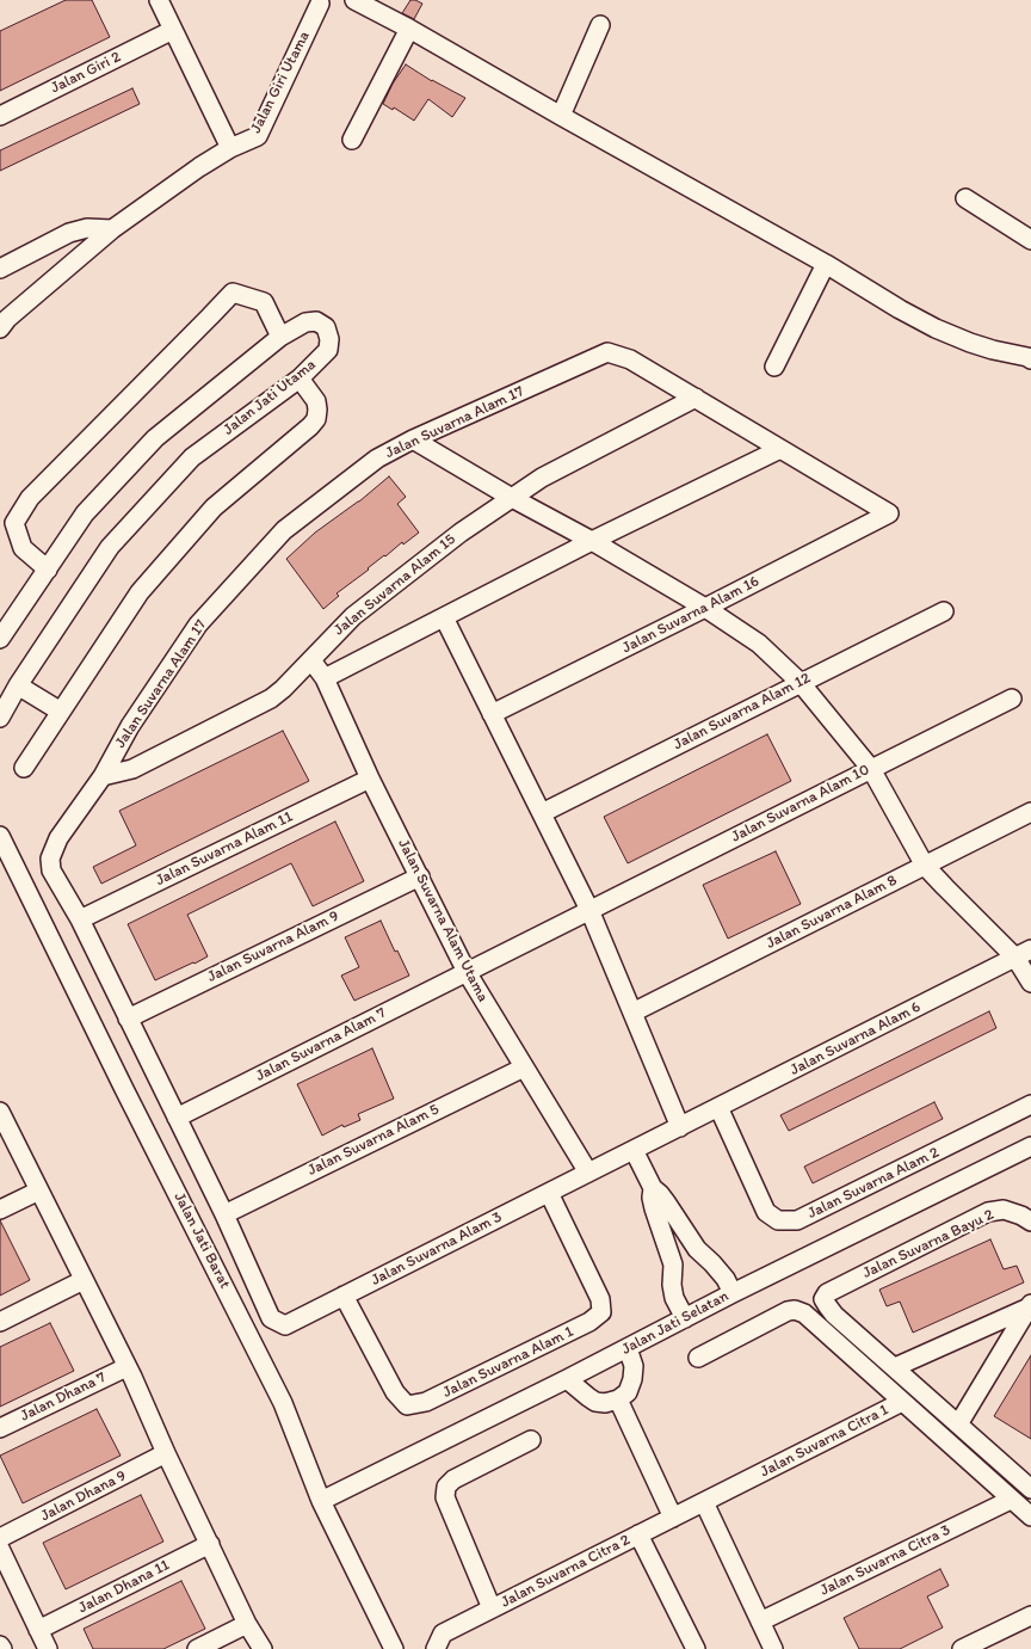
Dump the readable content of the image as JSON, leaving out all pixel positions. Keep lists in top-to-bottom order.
{
  "streets": {
    "street": [
      "Jalan Giri 2",
      "Jalan Giri Utama",
      "Jalan Jati Utama",
      "Jalan Suvarna Alam 17",
      "Jalan Suvarna Alam 15",
      "Jalan Suvarna Alam 16",
      "Jalan Suvarna Alam 12",
      "Jalan Suvarna Alam 10",
      "Jalan Suvarna Alam 11",
      "Jalan Suvarna Alam 8",
      "Jalan Suvarna Alam Utama",
      "Jalan Suvarna Alam 9",
      "Jalan Suvarna Alam 6",
      "Jalan Suvarna Alam 7",
      "Jalan Suvarna Alam 5",
      "Jalan Suvarna Alam 2",
      "Jalan Jati Barat",
      "Jalan Suvarna Bayu 2",
      "Jalan Suvarna Alam 3",
      "Jalan Jati Selatan",
      "Jalan Suvarna Alam 1",
      "Jalan Dhana 7",
      "Jalan Suvarna Citra 1",
      "Jalan Dhana 9",
      "Jalan Suvarna Citra 3",
      "Jalan Suvarna Citra 2",
      "Jalan Dhana 11"
    ]
  },
  "crossings": [
    ["Jalan Suvarna Alam 17", "Jalan Suvarna Alam 15"],
    ["Jalan Suvarna Alam 17", "Jalan Suvarna Alam 11"],
    ["Jalan Suvarna Alam 17", "Jalan Suvarna Alam 9"],
    ["Jalan Suvarna Alam 17", "Jalan Suvarna Alam 7"],
    ["Jalan Suvarna Alam 17", "Jalan Suvarna Alam 5"],
    ["Jalan Suvarna Alam 17", "Jalan Suvarna Alam 3"],
    ["Jalan Suvarna Alam 15", "Jalan Suvarna Alam Utama"],
    ["Jalan Suvarna Alam 10", "Jalan Suvarna Alam Utama"],
    ["Jalan Suvarna Alam 10", "Jalan Suvarna Alam 7"],
    ["Jalan Suvarna Alam 11", "Jalan Suvarna Alam Utama"],
    ["Jalan Suvarna Alam Utama", "Jalan Suvarna Alam 9"],
    ["Jalan Suvarna Alam Utama", "Jalan Suvarna Alam 7"],
    ["Jalan Suvarna Alam Utama", "Jalan Suvarna Alam 5"],
    ["Jalan Suvarna Alam Utama", "Jalan Suvarna Alam 3"],
    ["Jalan Suvarna Alam 6", "Jalan Suvarna Alam 2"],
    ["Jalan Suvarna Alam 6", "Jalan Suvarna Alam 3"],
    ["Jalan Jati Barat", "Jalan Jati Selatan"],
    ["Jalan Suvarna Alam 3", "Jalan Suvarna Alam 1"],
    ["Jalan Suvarna Citra 1", "Jalan Suvarna Citra 2"]
  ]
}
